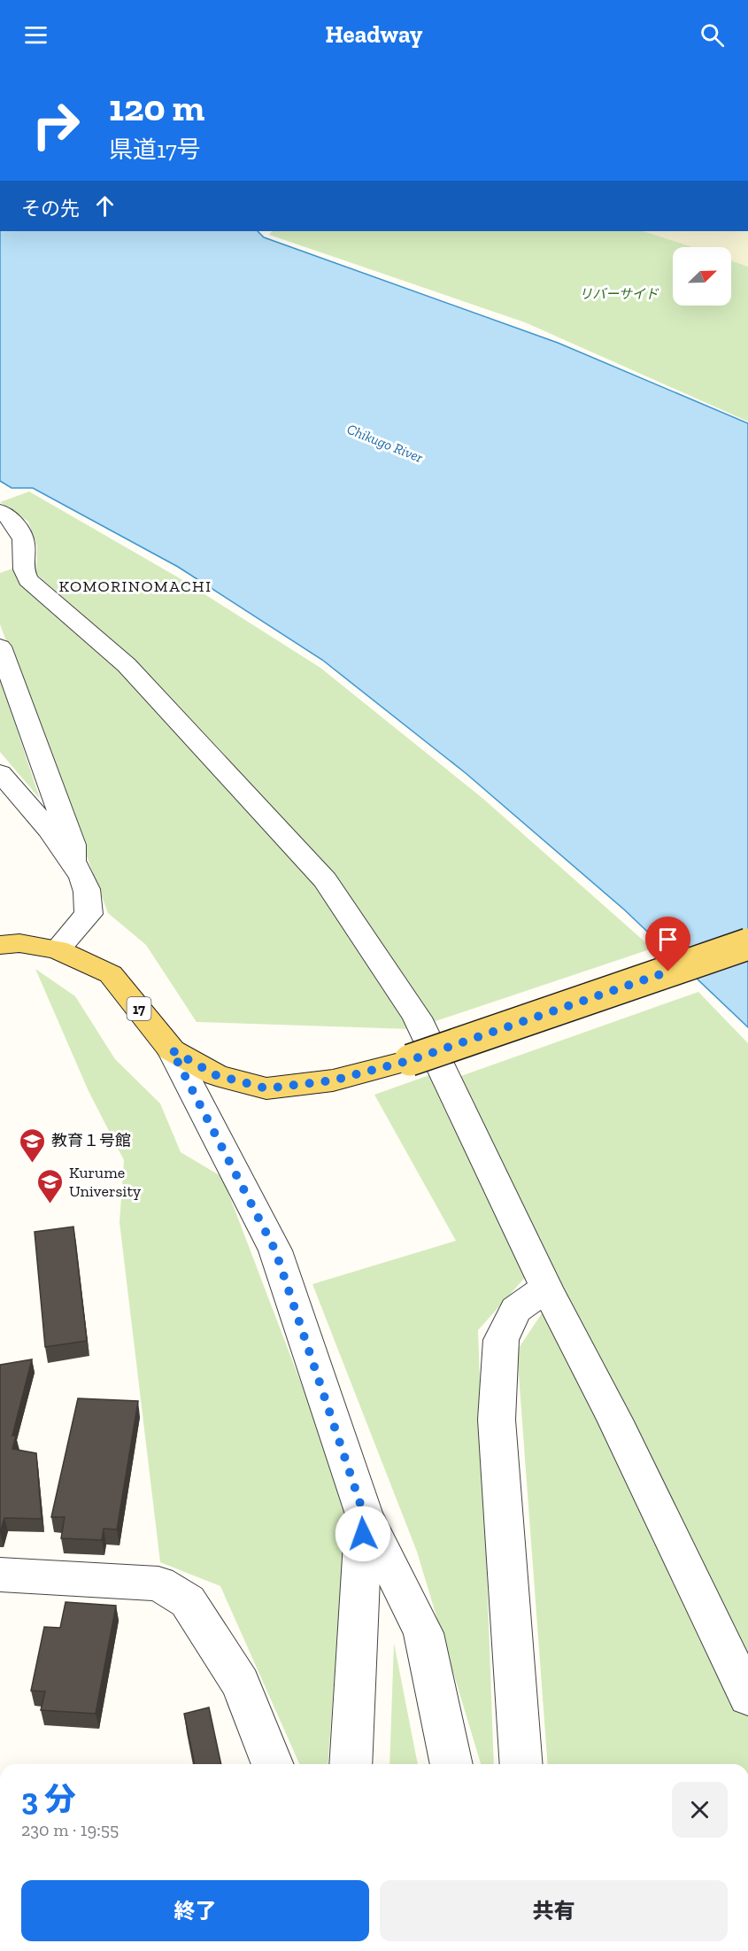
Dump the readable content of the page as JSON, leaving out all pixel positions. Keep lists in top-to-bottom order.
{
  "streets": {
    "main road": ["17"]
  },
  "districts": ["KOMORINOMACHI"],
  "water": ["Chikugo River"],
  "parks": ["リバーサイド"],
  "places": {
    "school or university": ["教育１号館", "Kurume University"]
  },
  "north": "top right",
  "page": {
    "header": "Headway",
    "turn": ["120 m", "県道17号"],
    "then": "その先",
    "heading": ["3 分", "230 m · 19:55"],
    "buttons": ["終了", "共有"]
  }
}
